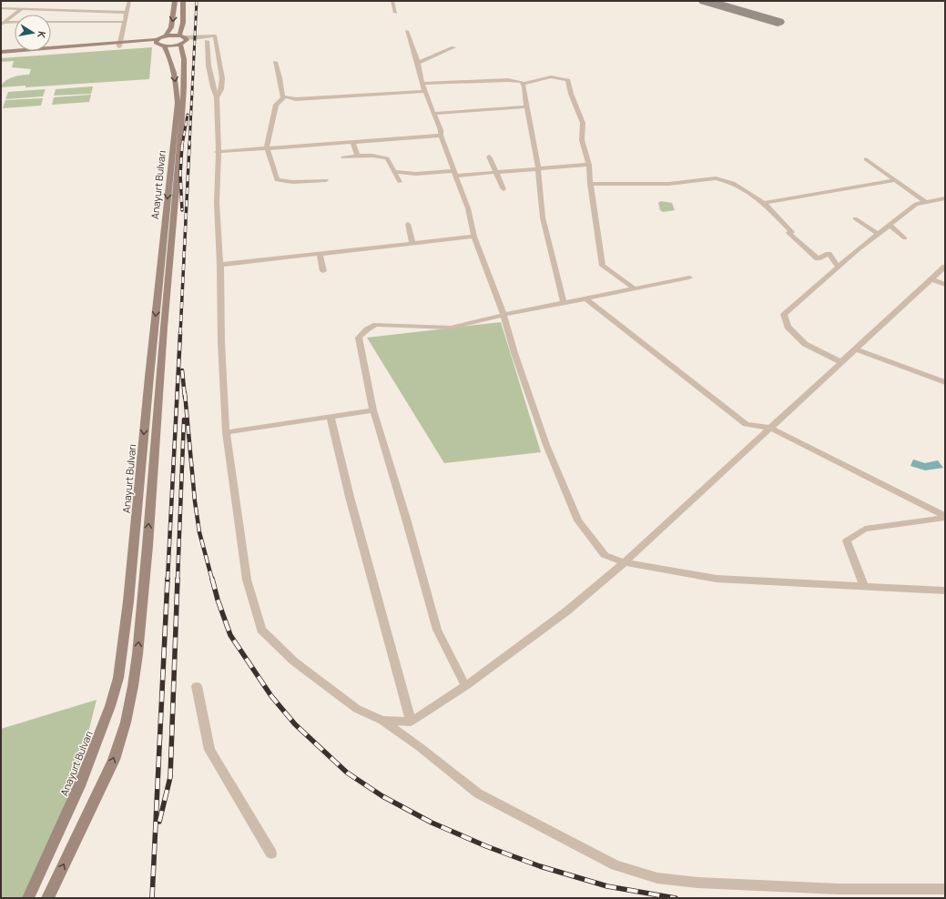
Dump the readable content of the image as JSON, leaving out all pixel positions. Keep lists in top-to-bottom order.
{
  "streets": {
    "main road": ["Anayurt Bulvarı"]
  },
  "north": "right"
}
